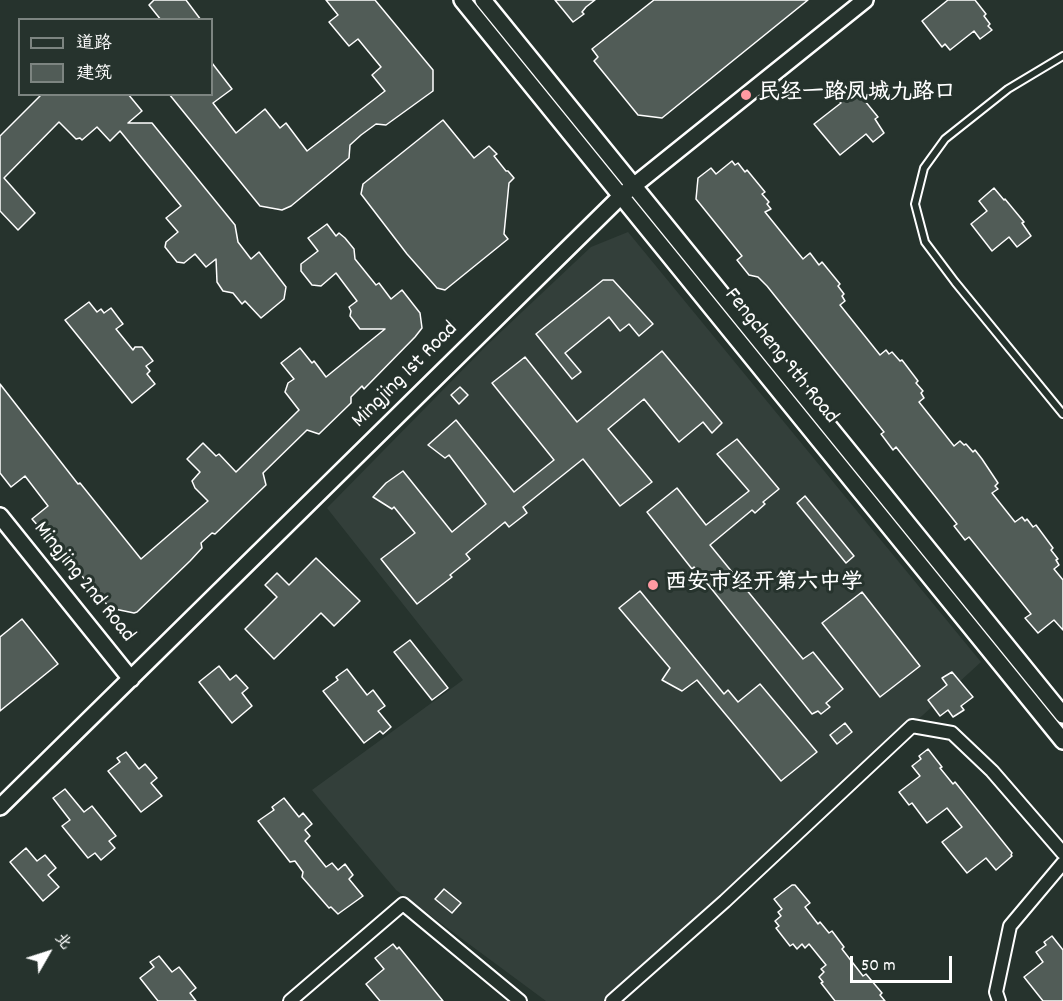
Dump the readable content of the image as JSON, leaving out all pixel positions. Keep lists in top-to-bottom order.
{
  "streets": {
    "street": ["Fengcheng 9th Road", "Mingjing 1st Road", "Mingjing 2nd Road"]
  },
  "crossings": [
    ["Fengcheng 9th Road", "Mingjing 1st Road"],
    ["Mingjing 1st Road", "Mingjing 2nd Road"]
  ],
  "places": ["民经一路凤城九路口", "西安市经开第六中学"],
  "legend": ["道路", "建筑"],
  "scale_bar": "50 m",
  "north": "top right"
}
